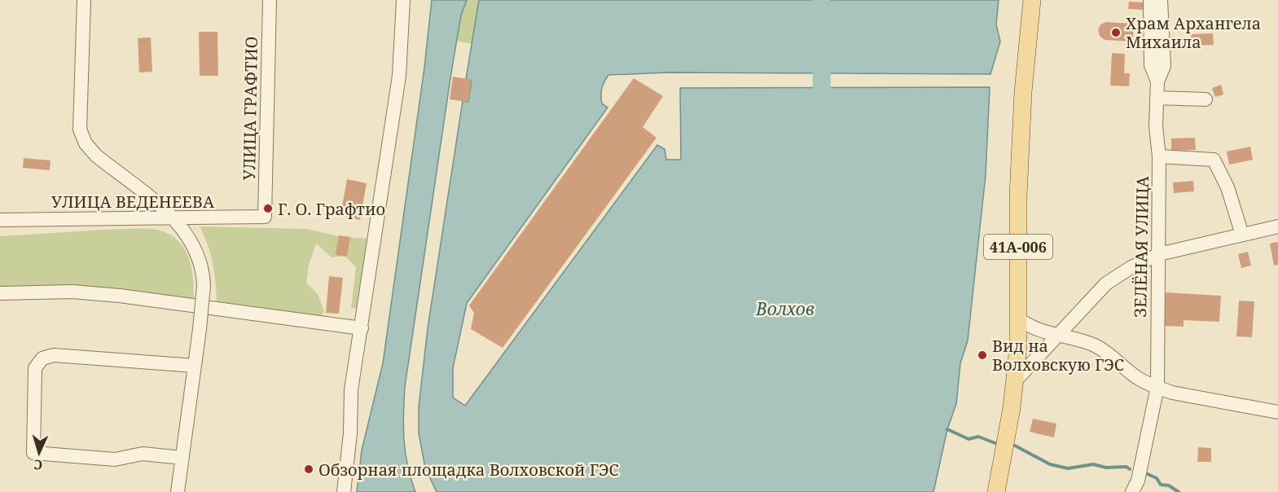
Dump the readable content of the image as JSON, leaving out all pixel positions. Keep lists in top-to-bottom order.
{
  "streets": {
    "main road": ["41А-006"],
    "street": ["УЛИЦА ГРАФТИО", "УЛИЦА ВЕДЕНЕЕВА", "ЗЕЛЁНАЯ УЛИЦА"]
  },
  "crossings": [
    ["УЛИЦА ГРАФТИО", "УЛИЦА ВЕДЕНЕЕВА"]
  ],
  "water": ["Волхов"],
  "places": [
    "Храм Архангела Михаила",
    "Г. О. Графтио",
    "Вид на Волховскую ГЭС",
    "Обзорная площадка Волховской ГЭС"
  ],
  "north": "bottom"
}
